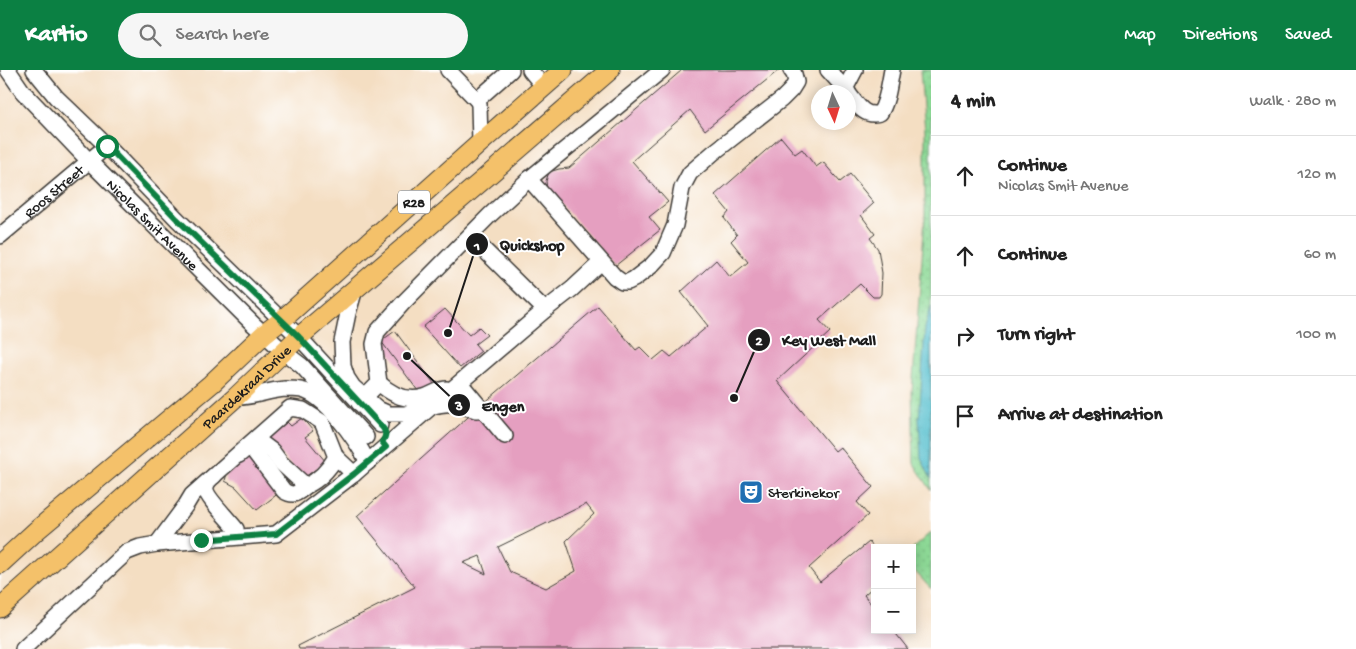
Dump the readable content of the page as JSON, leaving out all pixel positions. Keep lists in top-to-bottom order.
{
  "streets": {
    "main road": ["R28", "Paardekraal Drive"],
    "street": ["Roos Street", "Nicolas Smit Avenue"]
  },
  "crossings": [
    ["Roos Street", "Nicolas Smit Avenue"],
    ["Nicolas Smit Avenue", "Paardekraal Drive"]
  ],
  "places": {
    "other": ["Quickshop", "Engen", "Key West Mall"],
    "theatre": ["Sterkinekor"]
  },
  "north": "bottom",
  "page": {
    "header": "Kartio",
    "search": "Search here",
    "nav": ["Map", "Directions", "Saved"],
    "heading": ["4 min", "Walk · 280 m"],
    "list": [
      ["Continue", "Nicolas Smit Avenue", "120 m"],
      ["Continue", "60 m"],
      ["Turn right", "100 m"],
      "Arrive at destination"
    ],
    "map_buttons": ["+", "−"]
  }
}
